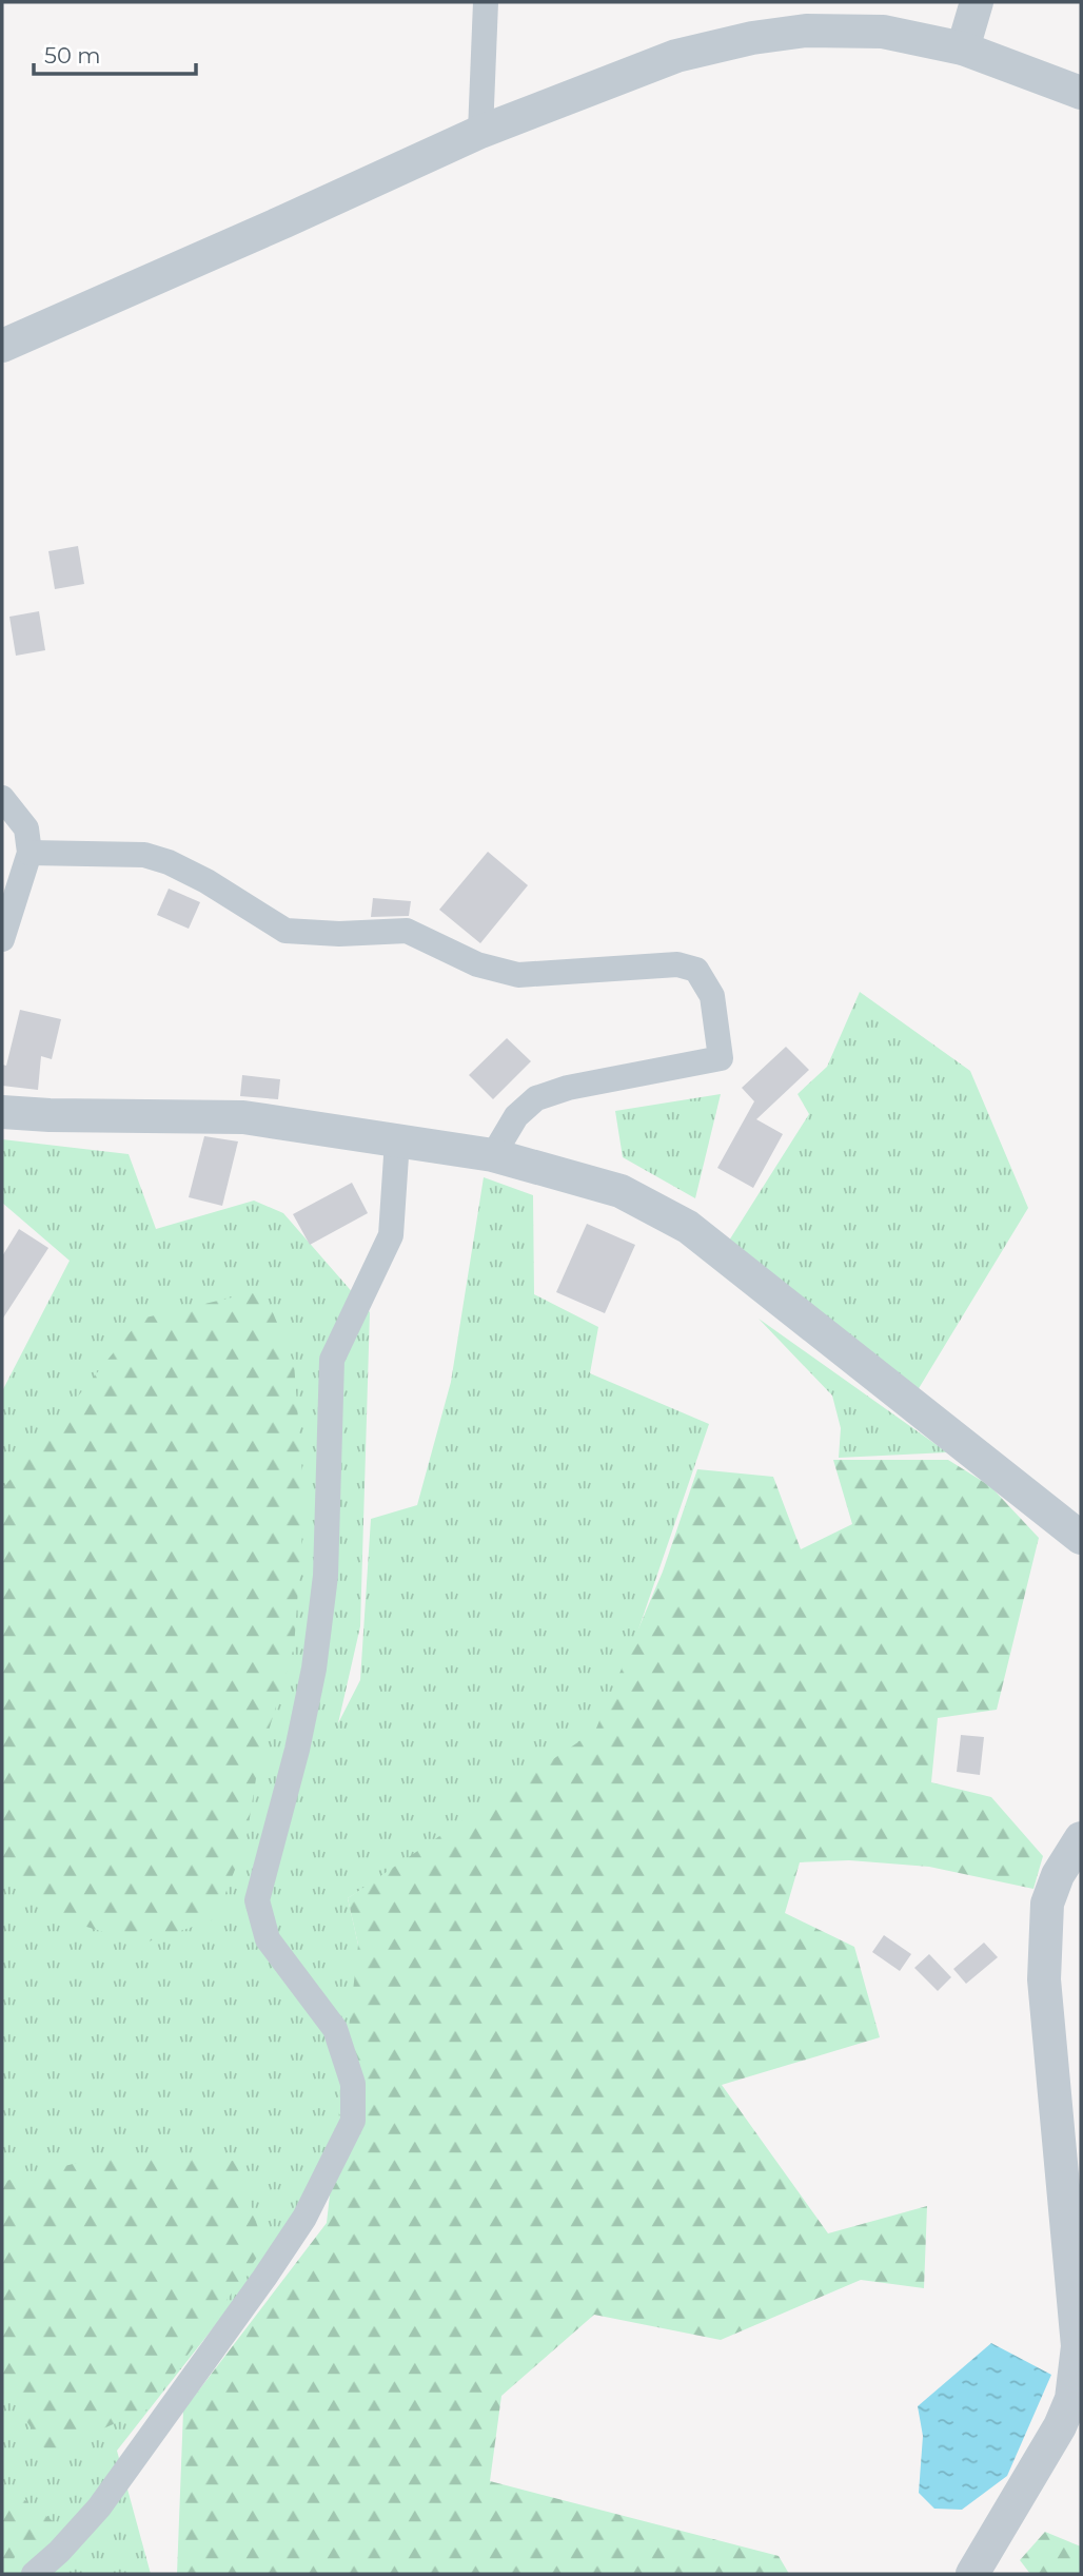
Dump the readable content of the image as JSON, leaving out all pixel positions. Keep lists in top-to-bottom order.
{
  "scale_bar": "50 m"
}
